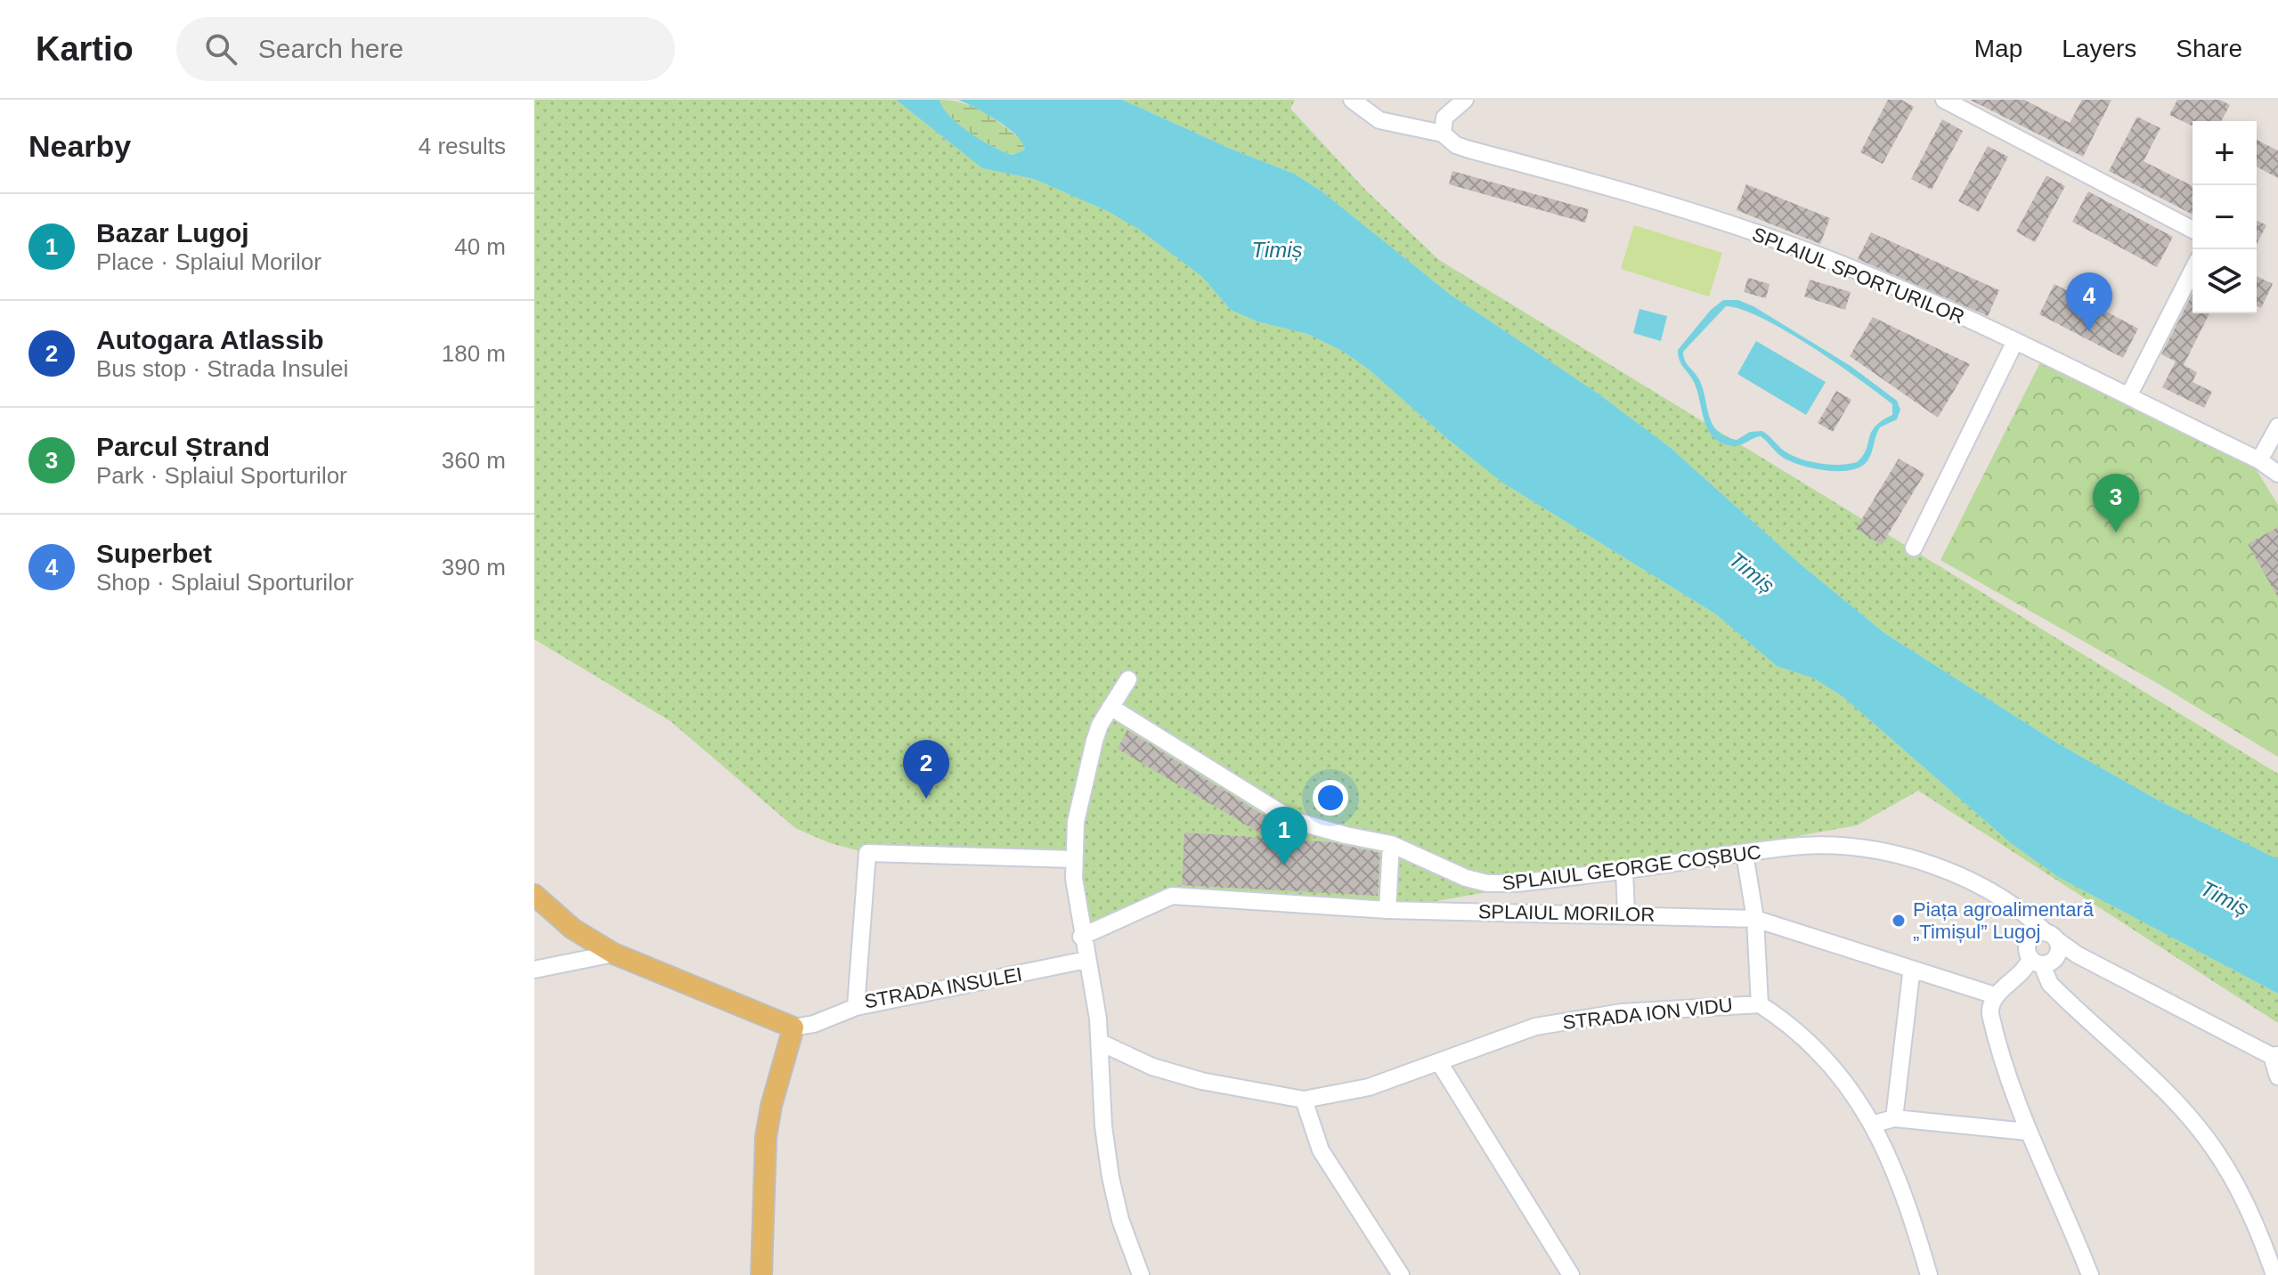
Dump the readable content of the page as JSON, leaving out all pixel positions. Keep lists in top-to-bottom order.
{
  "streets": {
    "street": [
      "SPLAIUL SPORTURILOR",
      "SPLAIUL GEORGE COȘBUC",
      "SPLAIUL MORILOR",
      "STRADA INSULEI",
      "STRADA ION VIDU"
    ]
  },
  "water": ["Timiș"],
  "places": ["Piața agroalimentară „Timișul” Lugoj"],
  "page": {
    "header": "Kartio",
    "search": "Search here",
    "nav": ["Map", "Layers", "Share"],
    "heading": ["Nearby", "4 results"],
    "map_buttons": ["+", "−"],
    "list": [
      {
        "mark": "1",
        "name": "Bazar Lugoj",
        "note": "Place · Splaiul Morilor",
        "value": "40 m"
      },
      {
        "mark": "2",
        "name": "Autogara Atlassib",
        "note": "Bus stop · Strada Insulei",
        "value": "180 m"
      },
      {
        "mark": "3",
        "name": "Parcul Ștrand",
        "note": "Park · Splaiul Sporturilor",
        "value": "360 m"
      },
      {
        "mark": "4",
        "name": "Superbet",
        "note": "Shop · Splaiul Sporturilor",
        "value": "390 m"
      }
    ],
    "pins": [
      "4",
      "3",
      "2",
      "1"
    ]
  }
}
